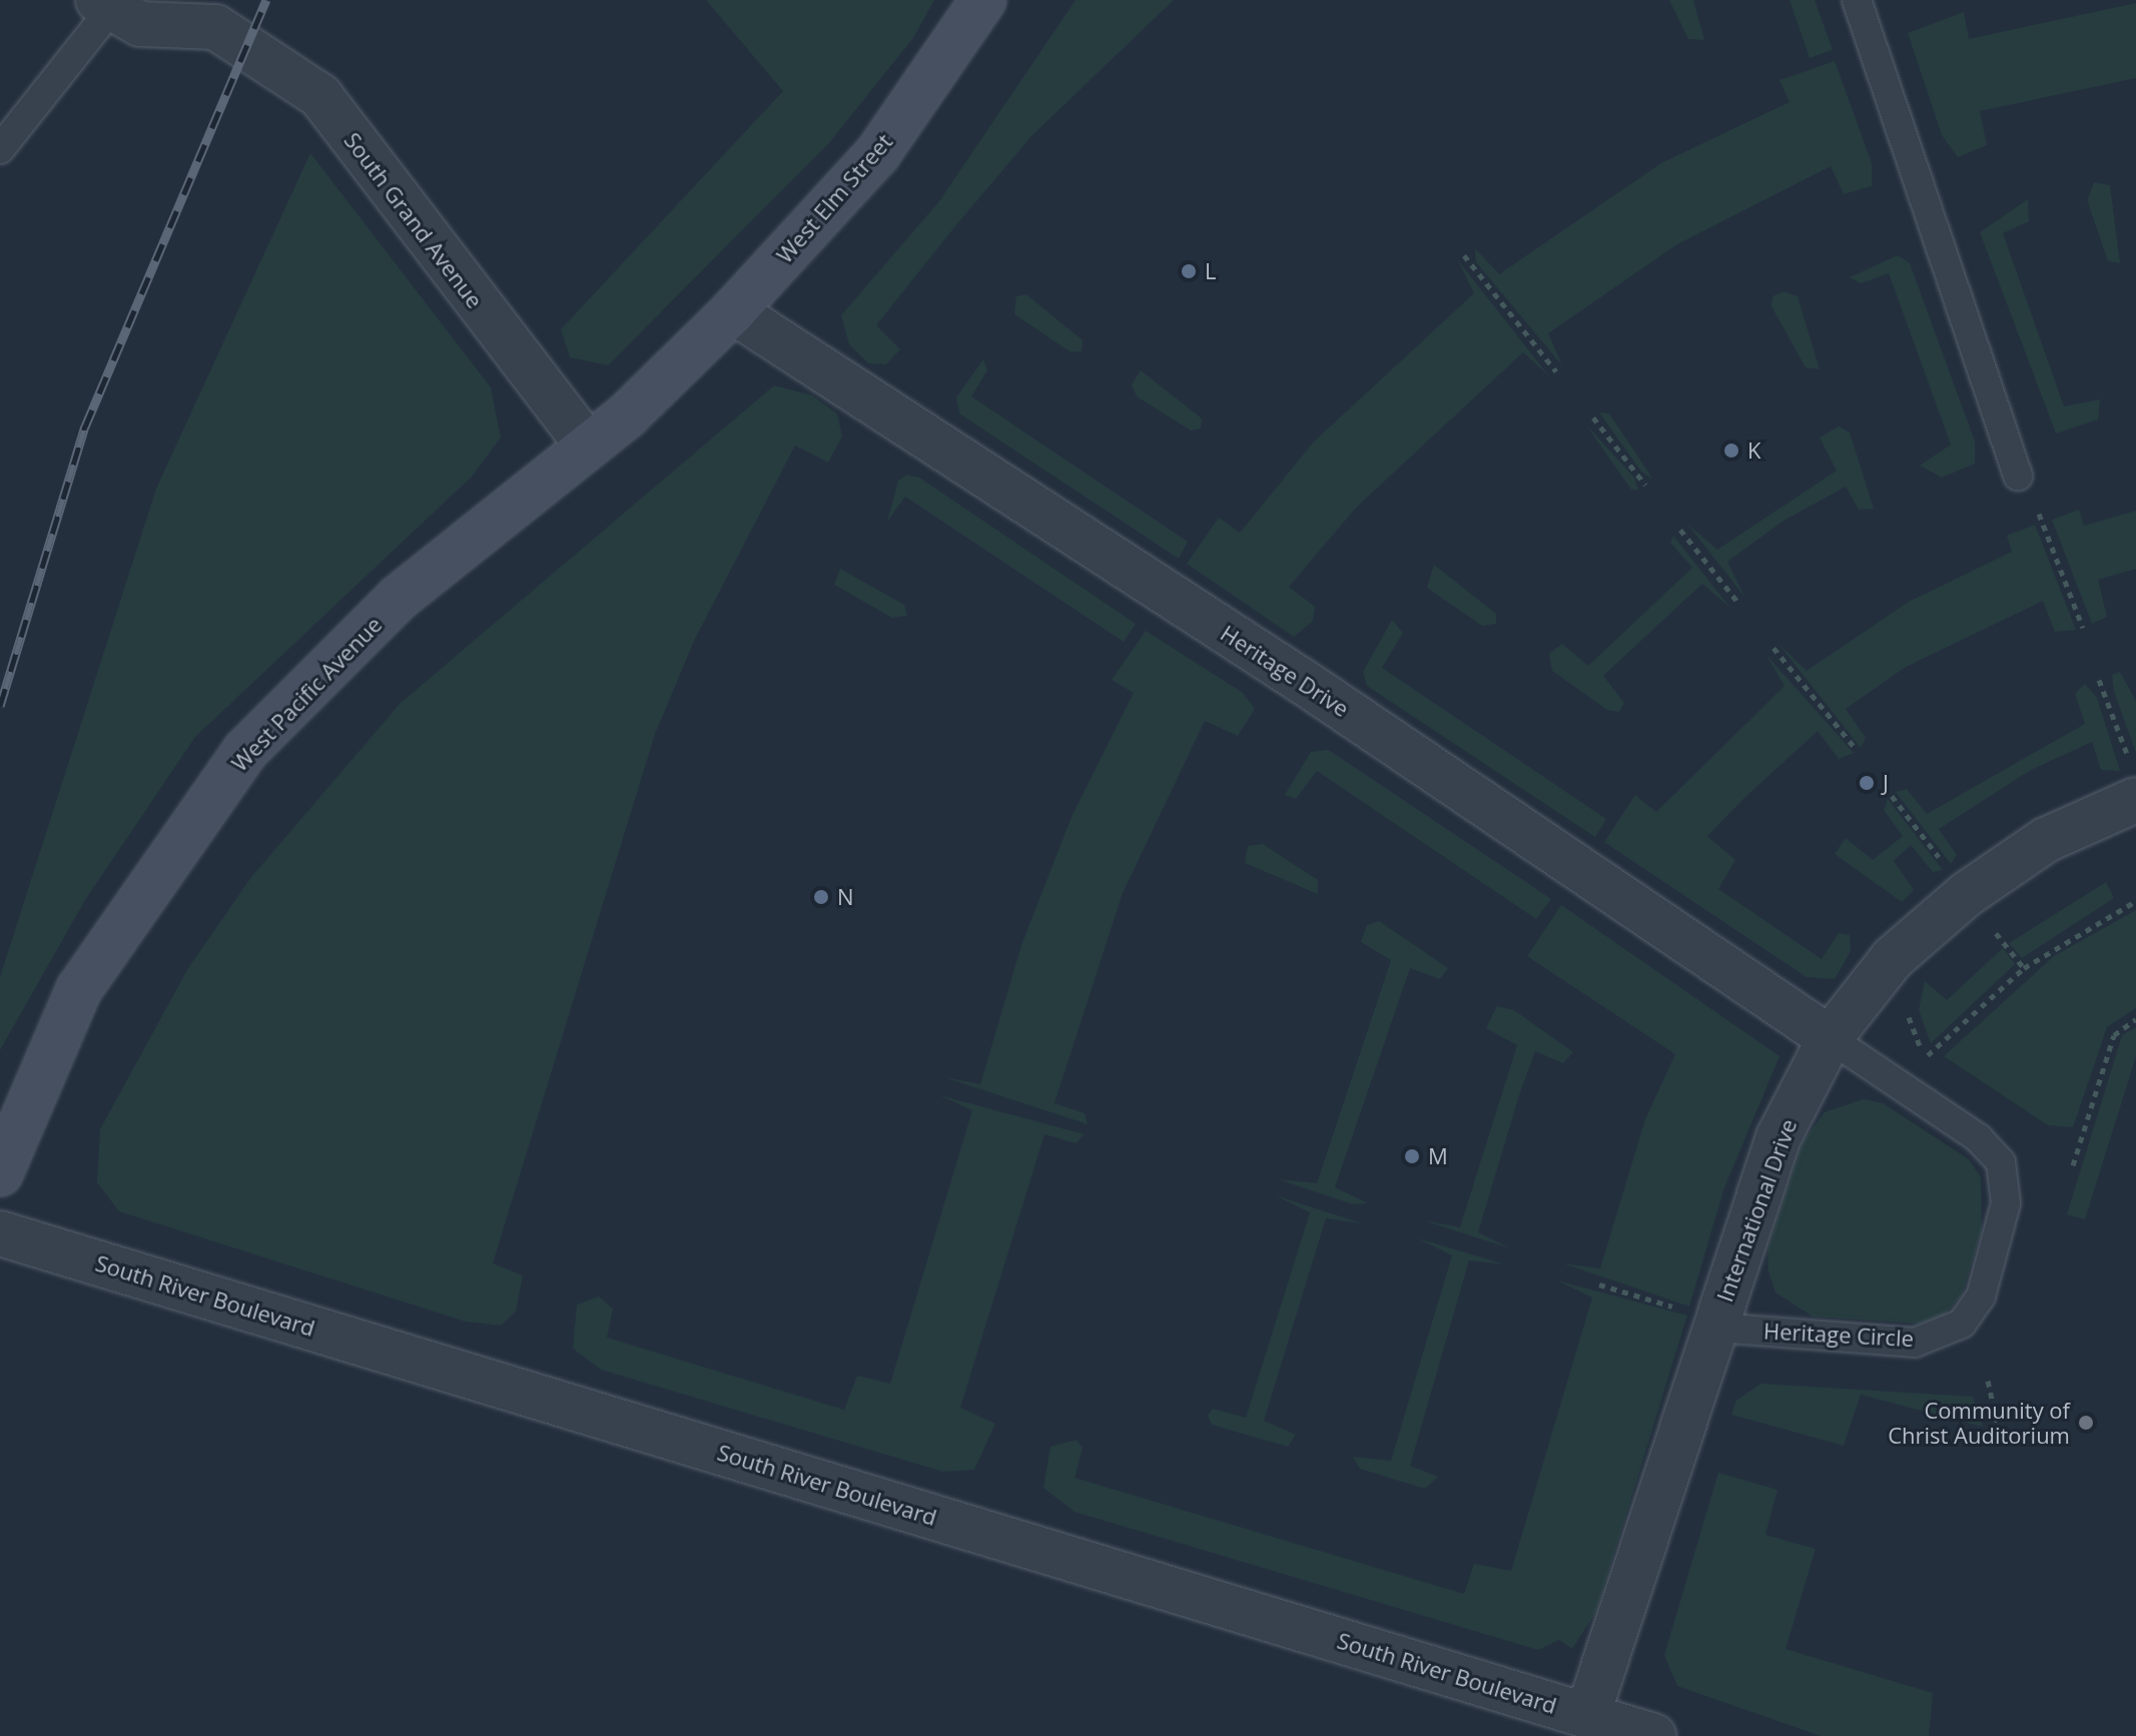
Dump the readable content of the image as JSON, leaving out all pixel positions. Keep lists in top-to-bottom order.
{
  "streets": {
    "street": [
      "West Elm Street",
      "South Grand Avenue",
      "Heritage Drive",
      "West Pacific Avenue",
      "International Drive",
      "South River Boulevard"
    ],
    "lane": ["Heritage Circle"]
  },
  "crossings": [
    ["West Elm Street", "Heritage Drive"],
    ["West Elm Street", "West Pacific Avenue"],
    ["South Grand Avenue", "West Pacific Avenue"],
    ["Heritage Drive", "West Pacific Avenue"],
    ["Heritage Drive", "International Drive"],
    ["Heritage Drive", "Heritage Circle"],
    ["International Drive", "South River Boulevard"],
    ["International Drive", "Heritage Circle"]
  ],
  "places": [
    "L",
    "K",
    "J",
    "N",
    "M",
    "Community of Christ Auditorium"
  ]
}
